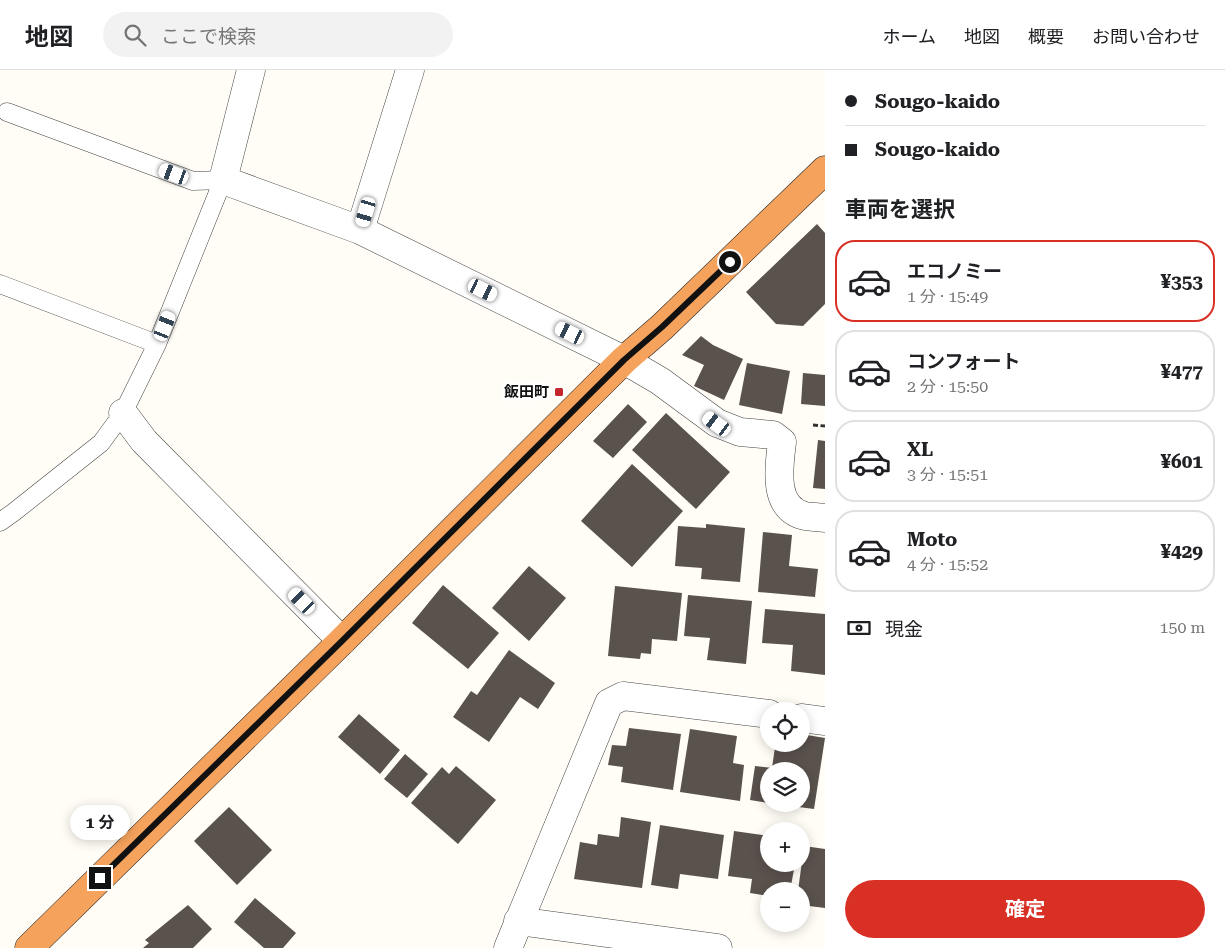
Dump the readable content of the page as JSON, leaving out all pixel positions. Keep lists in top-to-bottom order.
{
  "places": {
    "transit": ["飯田町"]
  },
  "page": {
    "header": "地図",
    "search": "ここで検索",
    "nav": [
      "ホーム",
      "地図",
      "概要",
      "お問い合わせ"
    ],
    "banner": ["Sougo-kaido", "Sougo-kaido"],
    "heading": "車両を選択",
    "list": [
      {
        "name": "エコノミー",
        "note": "1 分 · 15:49",
        "value": "¥353"
      },
      {
        "name": "コンフォート",
        "note": "2 分 · 15:50",
        "value": "¥477"
      },
      {
        "name": "XL",
        "note": "3 分 · 15:51",
        "value": "¥601"
      },
      {
        "name": "Moto",
        "note": "4 分 · 15:52",
        "value": "¥429"
      }
    ],
    "pay": ["現金", "150 m"],
    "map_buttons": ["+", "−"],
    "bubble": "1 分",
    "buttons": "確定"
  }
}
